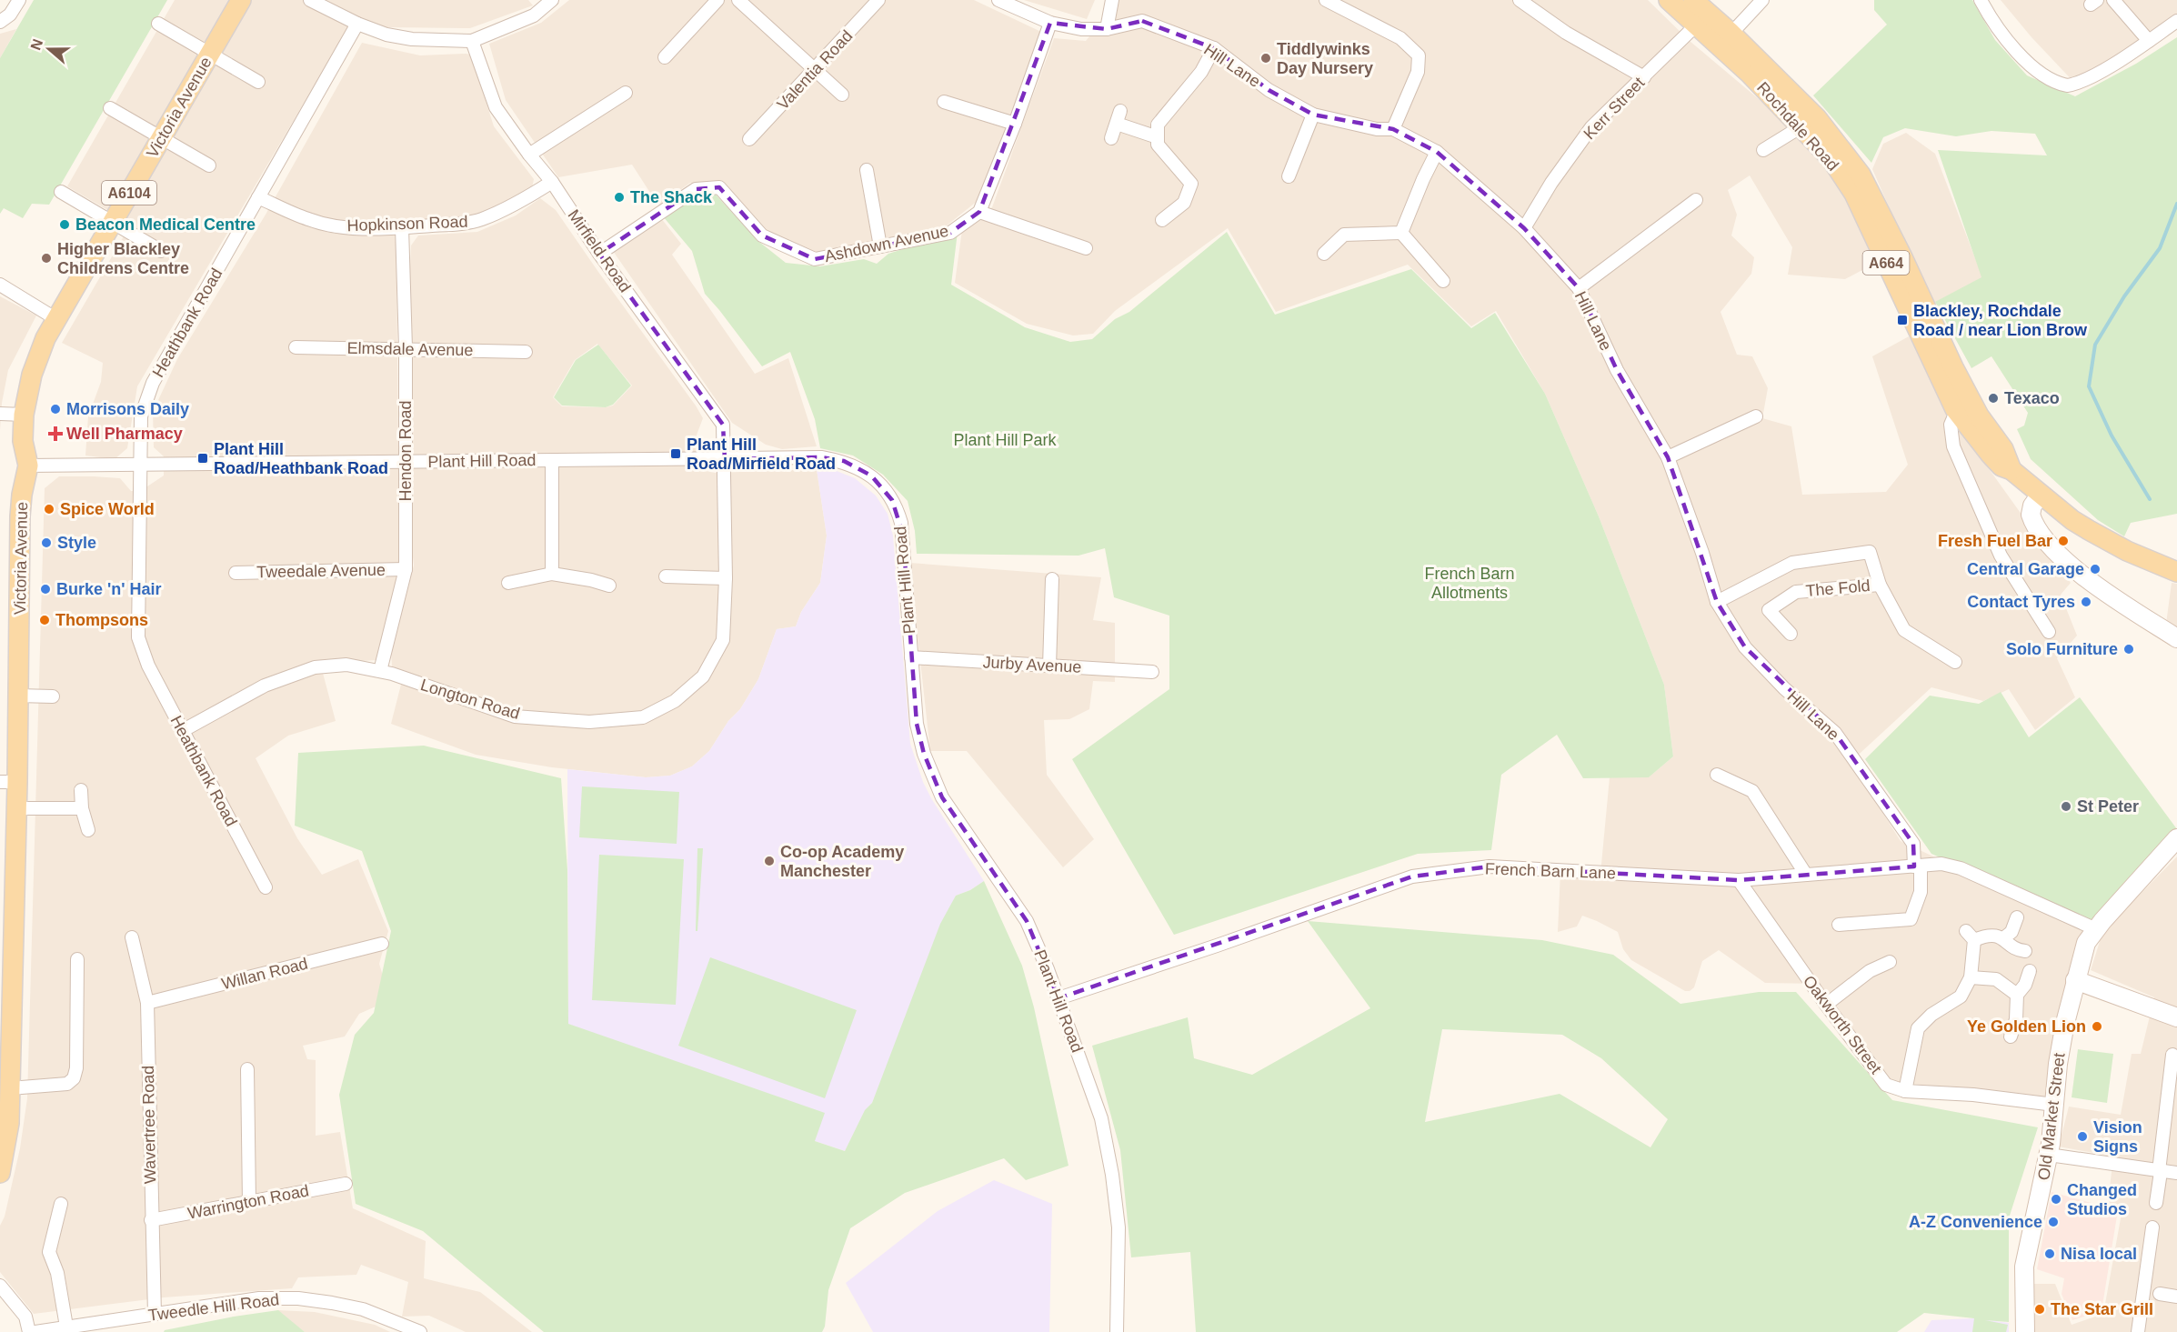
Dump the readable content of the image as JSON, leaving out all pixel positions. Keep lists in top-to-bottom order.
{
  "streets": {
    "main road": [
      "Victoria Avenue",
      "Rochdale Road",
      "A6104",
      "A664"
    ],
    "street": [
      "Hill Lane",
      "Valentia Road",
      "Kerr Street",
      "Hopkinson Road",
      "Ashdown Avenue",
      "Mirfield Road",
      "Heathbank Road",
      "Elmsdale Avenue",
      "Hendon Road",
      "Plant Hill Road",
      "Tweedale Avenue",
      "The Fold",
      "Jurby Avenue",
      "Longton Road",
      "French Barn Lane",
      "Willan Road",
      "Oakworth Street",
      "Old Market Street",
      "Wavertree Road",
      "Warrington Road",
      "Tweedle Hill Road"
    ]
  },
  "crossings": [
    ["Hill Lane", "Kerr Street"],
    ["Hill Lane", "French Barn Lane"],
    ["Victoria Avenue", "Plant Hill Road"],
    ["Kerr Street", "Rochdale Road"],
    ["Hopkinson Road", "Mirfield Road"],
    ["Hopkinson Road", "Heathbank Road"],
    ["Hopkinson Road", "Hendon Road"],
    ["Ashdown Avenue", "Mirfield Road"],
    ["Mirfield Road", "Plant Hill Road"],
    ["Mirfield Road", "Longton Road"],
    ["Heathbank Road", "Plant Hill Road"],
    ["Heathbank Road", "Longton Road"],
    ["Elmsdale Avenue", "Hendon Road"],
    ["Hendon Road", "Plant Hill Road"],
    ["Hendon Road", "Tweedale Avenue"],
    ["Hendon Road", "Longton Road"],
    ["Plant Hill Road", "Jurby Avenue"],
    ["Plant Hill Road", "Longton Road"],
    ["Plant Hill Road", "French Barn Lane"],
    ["French Barn Lane", "Oakworth Street"],
    ["French Barn Lane", "Old Market Street"],
    ["Willan Road", "Wavertree Road"],
    ["Oakworth Street", "Old Market Street"],
    ["Wavertree Road", "Warrington Road"],
    ["Wavertree Road", "Tweedle Hill Road"]
  ],
  "parks": ["Plant Hill Park", "French Barn Allotments"],
  "places": {
    "other": [
      "Tiddlywinks Day Nursery",
      "The Shack",
      "Beacon Medical Centre",
      "Higher Blackley Childrens Centre",
      "Texaco",
      "Morrisons Daily",
      "Spice World",
      "Fresh Fuel Bar",
      "Style",
      "Central Garage",
      "Burke 'n' Hair",
      "Contact Tyres",
      "Thompsons",
      "Solo Furniture",
      "St Peter",
      "Co-op Academy Manchester",
      "Ye Golden Lion",
      "Vision Signs",
      "Changed Studios",
      "A-Z Convenience",
      "Nisa local",
      "The Star Grill"
    ],
    "transit": ["Blackley, Rochdale Road / near Lion Brow", "Plant Hill Road/Mirfield Road", "Plant Hill Road/Heathbank Road"],
    "health": ["Well Pharmacy"]
  },
  "north": "left"
}
